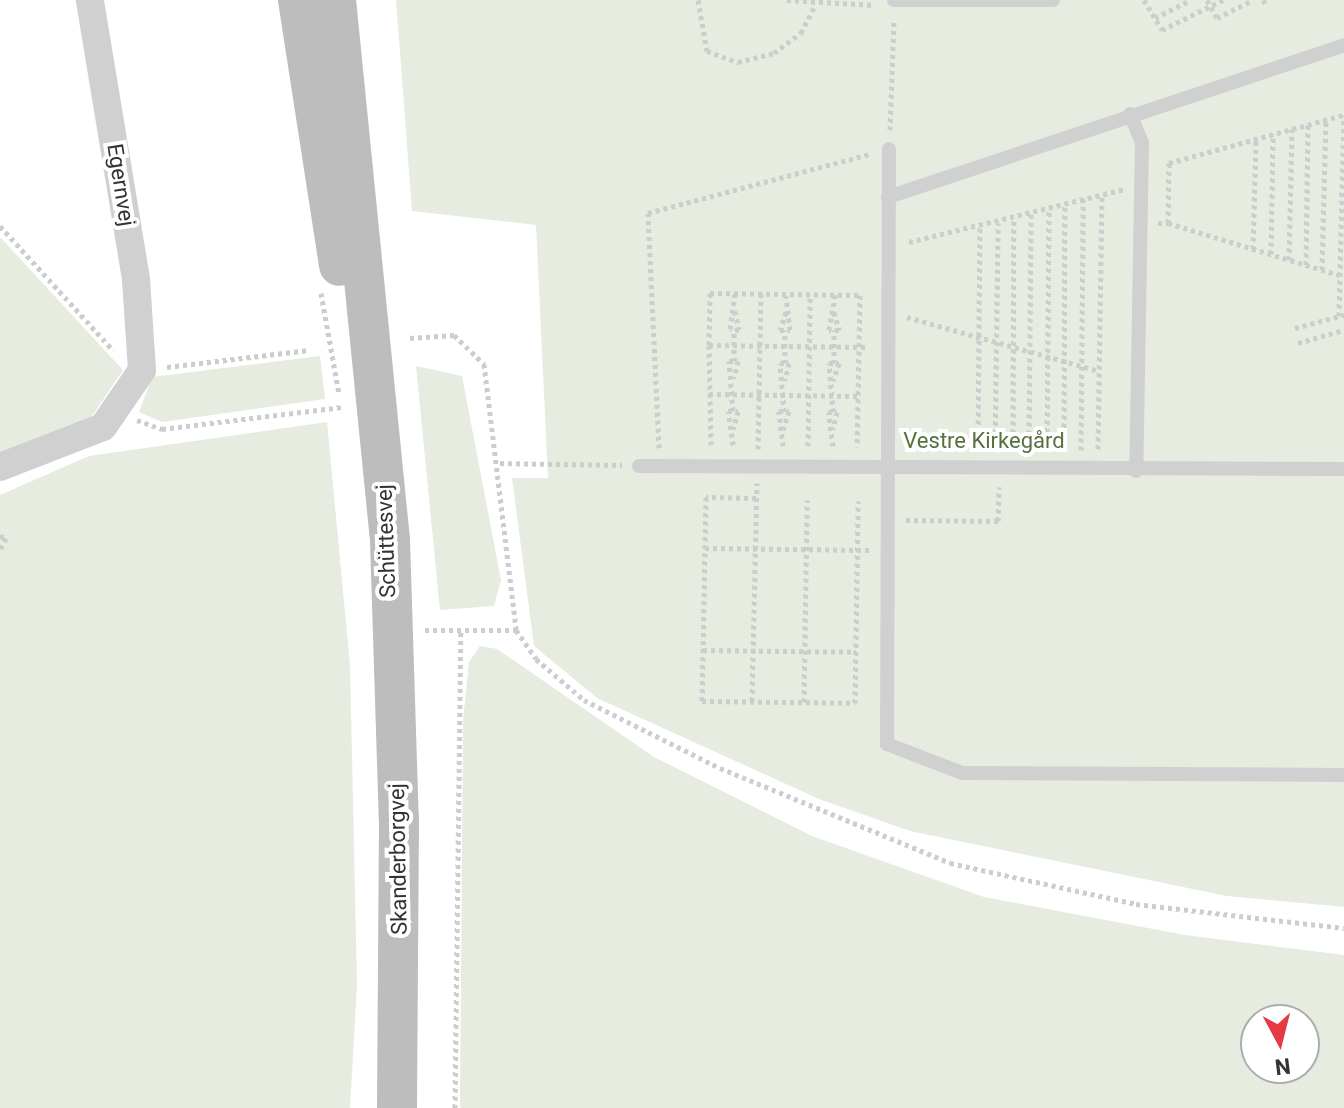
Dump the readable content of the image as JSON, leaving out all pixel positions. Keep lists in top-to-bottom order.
{
  "streets": {
    "main road": ["Schüttesvej", "Skanderborgvej"],
    "street": ["Egernvej"]
  },
  "crossings": [
    ["Schüttesvej", "Skanderborgvej"]
  ],
  "parks": ["Vestre Kirkegård"],
  "north": "bottom"
}
